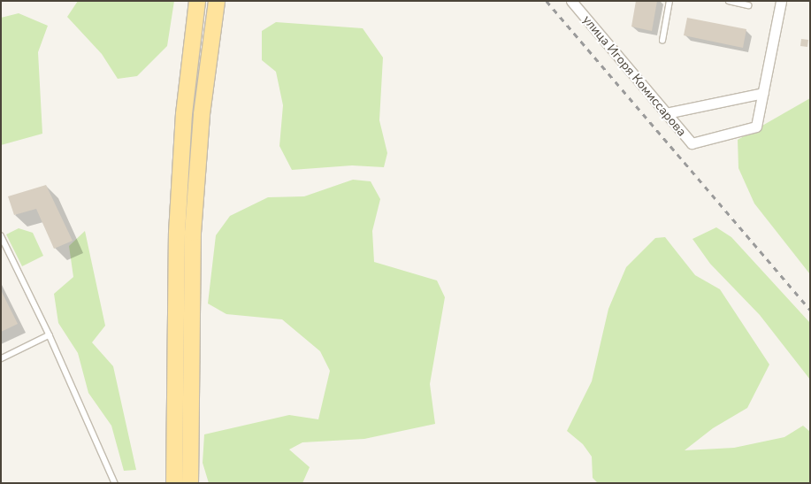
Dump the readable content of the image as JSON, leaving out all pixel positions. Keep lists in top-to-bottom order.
{
  "streets": {
    "street": ["улица Игоря Комиссарова"]
  }
}
